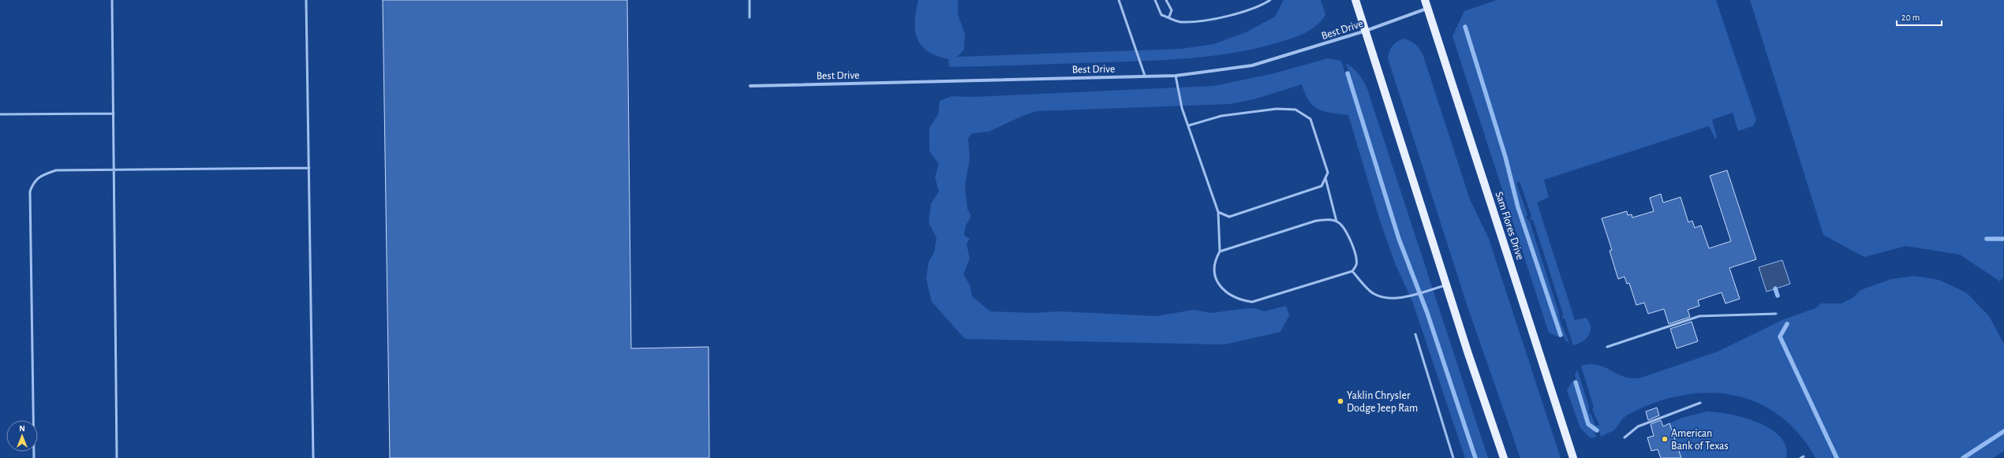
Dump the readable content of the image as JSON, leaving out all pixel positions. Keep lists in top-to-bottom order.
{
  "streets": {
    "main road": ["Sam Flores Drive"],
    "street": ["Best Drive"]
  },
  "crossings": [
    ["Best Drive", "Sam Flores Drive"]
  ],
  "places": ["Yaklin Chrysler Dodge Jeep Ram", "American Bank of Texas"],
  "scale_bar": "20 m",
  "north": "top"
}
